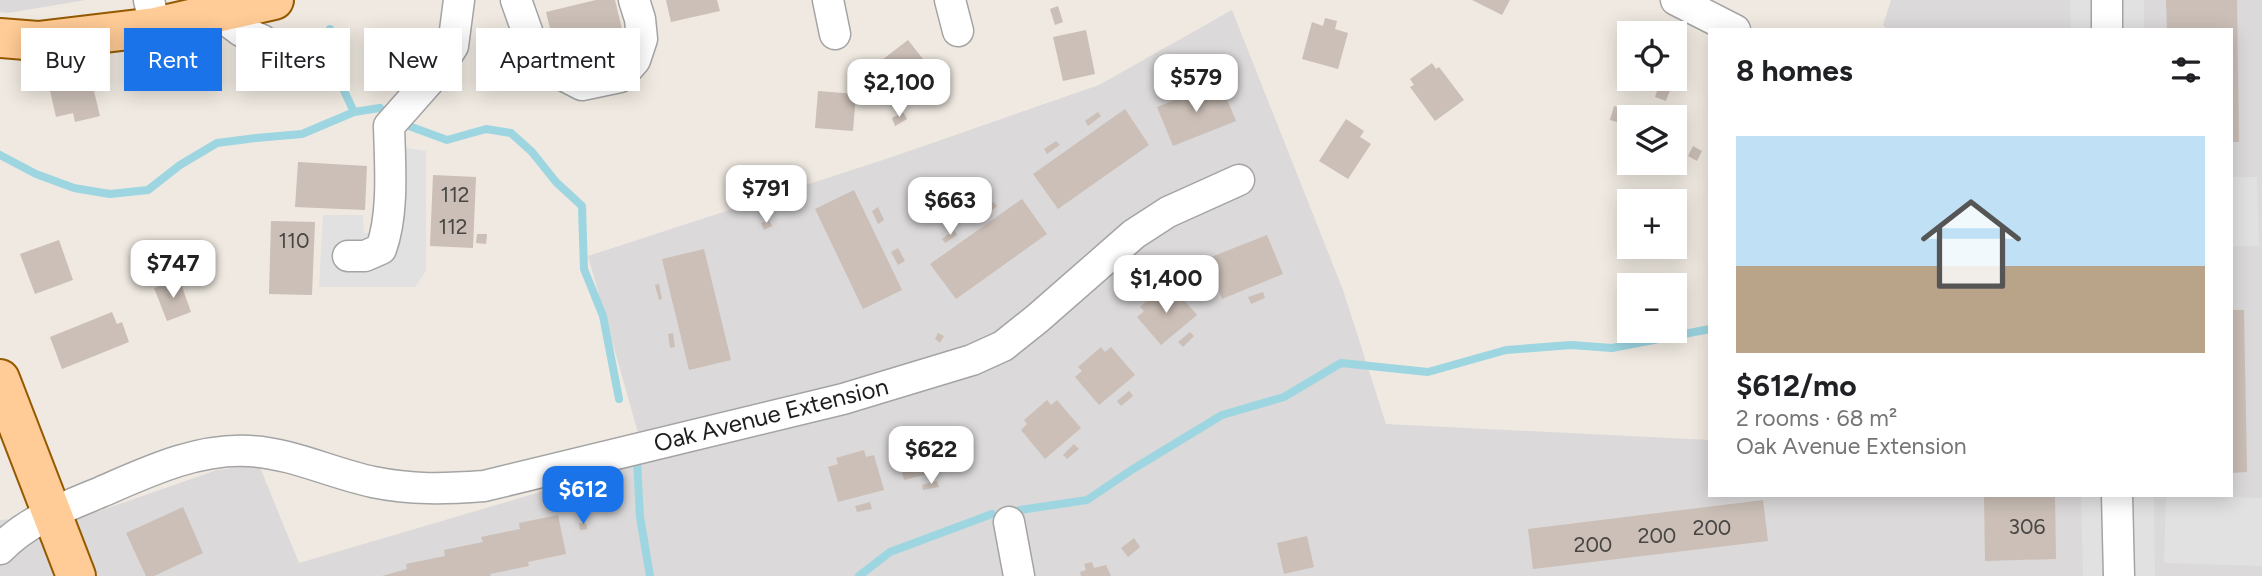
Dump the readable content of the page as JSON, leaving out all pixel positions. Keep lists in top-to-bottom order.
{
  "streets": {
    "street": ["Oak Avenue Extension"]
  },
  "house_numbers": [
    "112",
    "112",
    "110",
    "306",
    "200",
    "200",
    "200"
  ],
  "page": {
    "map_buttons": ["+", "−"],
    "chip": [
      "Buy",
      "Rent",
      "Filters",
      "New",
      "Apartment"
    ],
    "heading": "8 homes",
    "price": [
      "$579",
      "$2,100",
      "$791",
      "$663",
      "$747",
      "$1,400",
      "$622",
      "$612"
    ],
    "list": [
      {
        "name": "$612/mo",
        "note": "2 rooms · 68 m² · Oak Avenue Extension"
      }
    ]
  }
}
